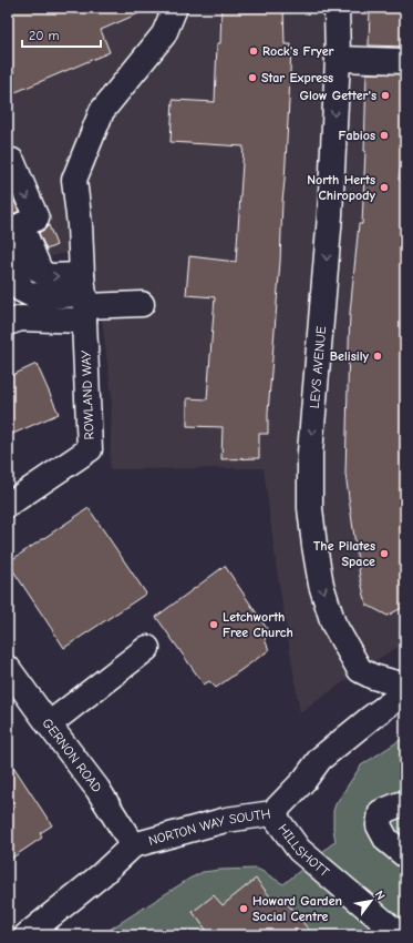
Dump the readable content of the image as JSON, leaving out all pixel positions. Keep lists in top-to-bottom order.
{
  "streets": {
    "street": [
      "LEYS AVENUE",
      "ROWLAND WAY",
      "GERNON ROAD",
      "NORTON WAY SOUTH",
      "HILLSHOTT"
    ]
  },
  "crossings": [
    ["GERNON ROAD", "NORTON WAY SOUTH"],
    ["NORTON WAY SOUTH", "HILLSHOTT"]
  ],
  "one_way": ["LEYS AVENUE"],
  "places": [
    "Rock's Fryer",
    "Star Express",
    "Glow Getter's",
    "Fabios",
    "North Herts Chiropody",
    "Belisily",
    "The Pilates Space",
    "Letchworth Free Church",
    "Howard Garden Social Centre"
  ],
  "scale_bar": "20 m",
  "north": "top right"
}
